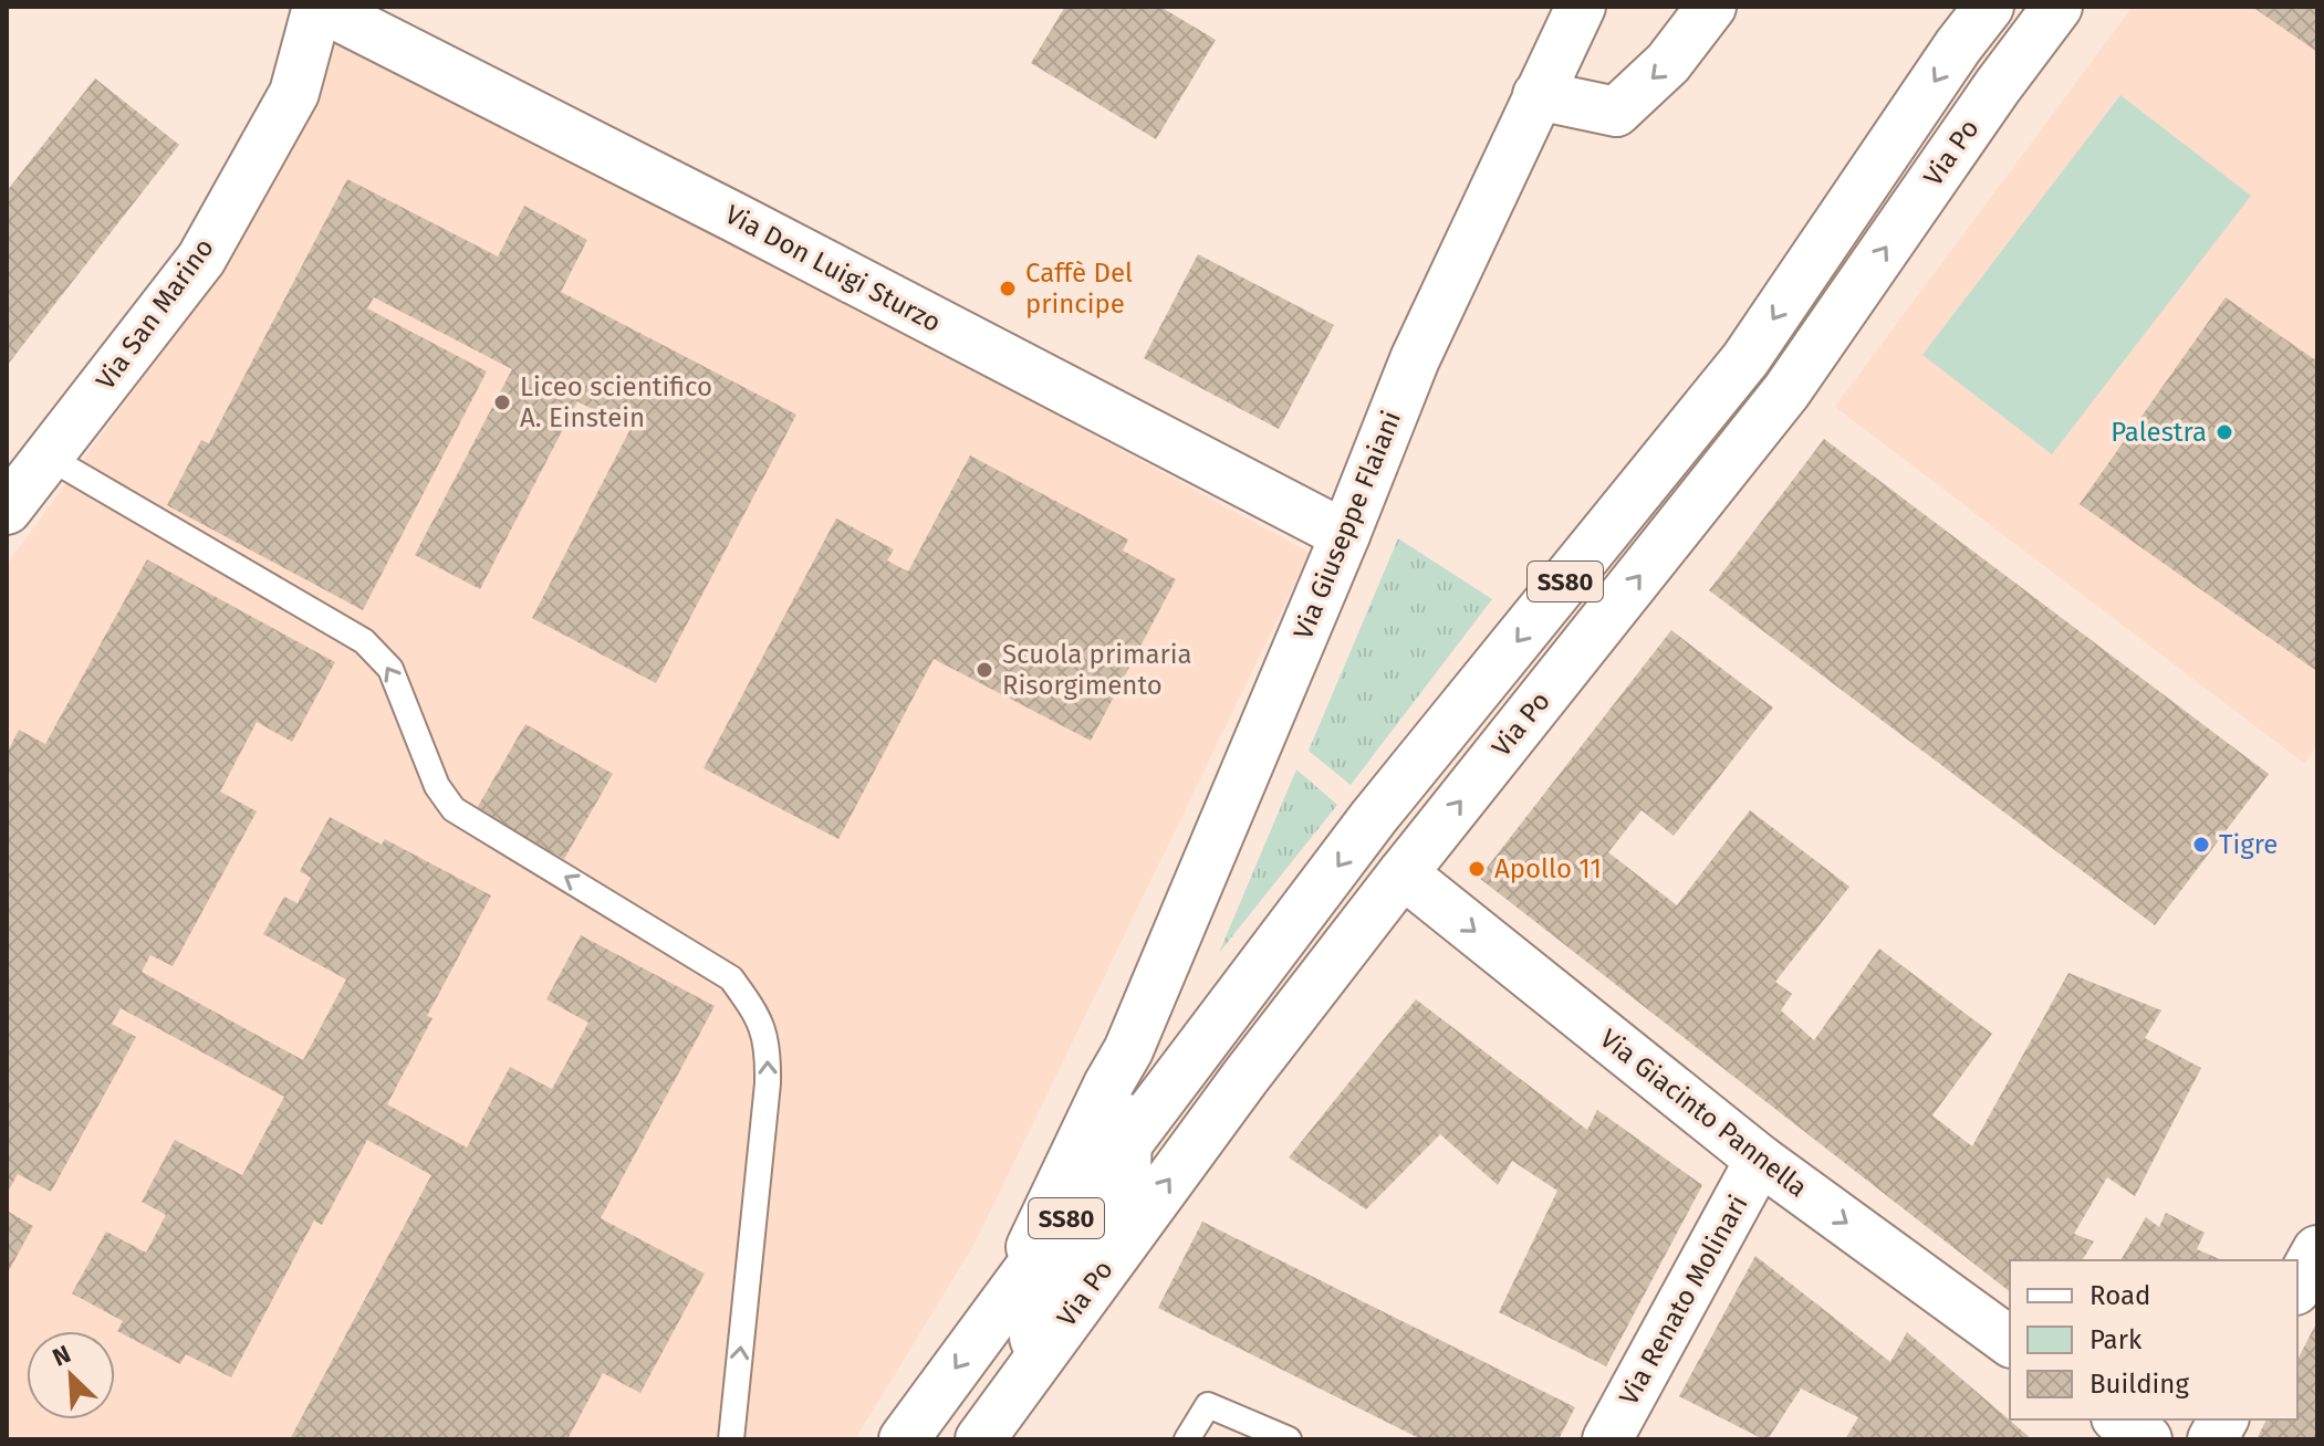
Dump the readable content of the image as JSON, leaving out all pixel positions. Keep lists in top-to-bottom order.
{
  "streets": {
    "street": [
      "Via Po",
      "Via Don Luigi Sturzo",
      "Via San Marino",
      "Via Giuseppe Flaiani",
      "SS80",
      "Via Giacinto Pannella",
      "Via Renato Molinari"
    ]
  },
  "crossings": [
    ["Via Po", "Via Giuseppe Flaiani"],
    ["Via Po", "SS80"],
    ["Via Po", "Via Giacinto Pannella"],
    ["Via Don Luigi Sturzo", "Via San Marino"],
    ["Via Don Luigi Sturzo", "Via Giuseppe Flaiani"],
    ["Via Giuseppe Flaiani", "SS80"],
    ["Via Giacinto Pannella", "Via Renato Molinari"]
  ],
  "one_way": ["Via Giacinto Pannella"],
  "places": [
    "Caffè Del principe",
    "Liceo scientifico A. Einstein",
    "Palestra",
    "Scuola primaria Risorgimento",
    "Tigre",
    "Apollo 11"
  ],
  "legend": ["Road", "Park", "Building"],
  "north": "top left"
}
